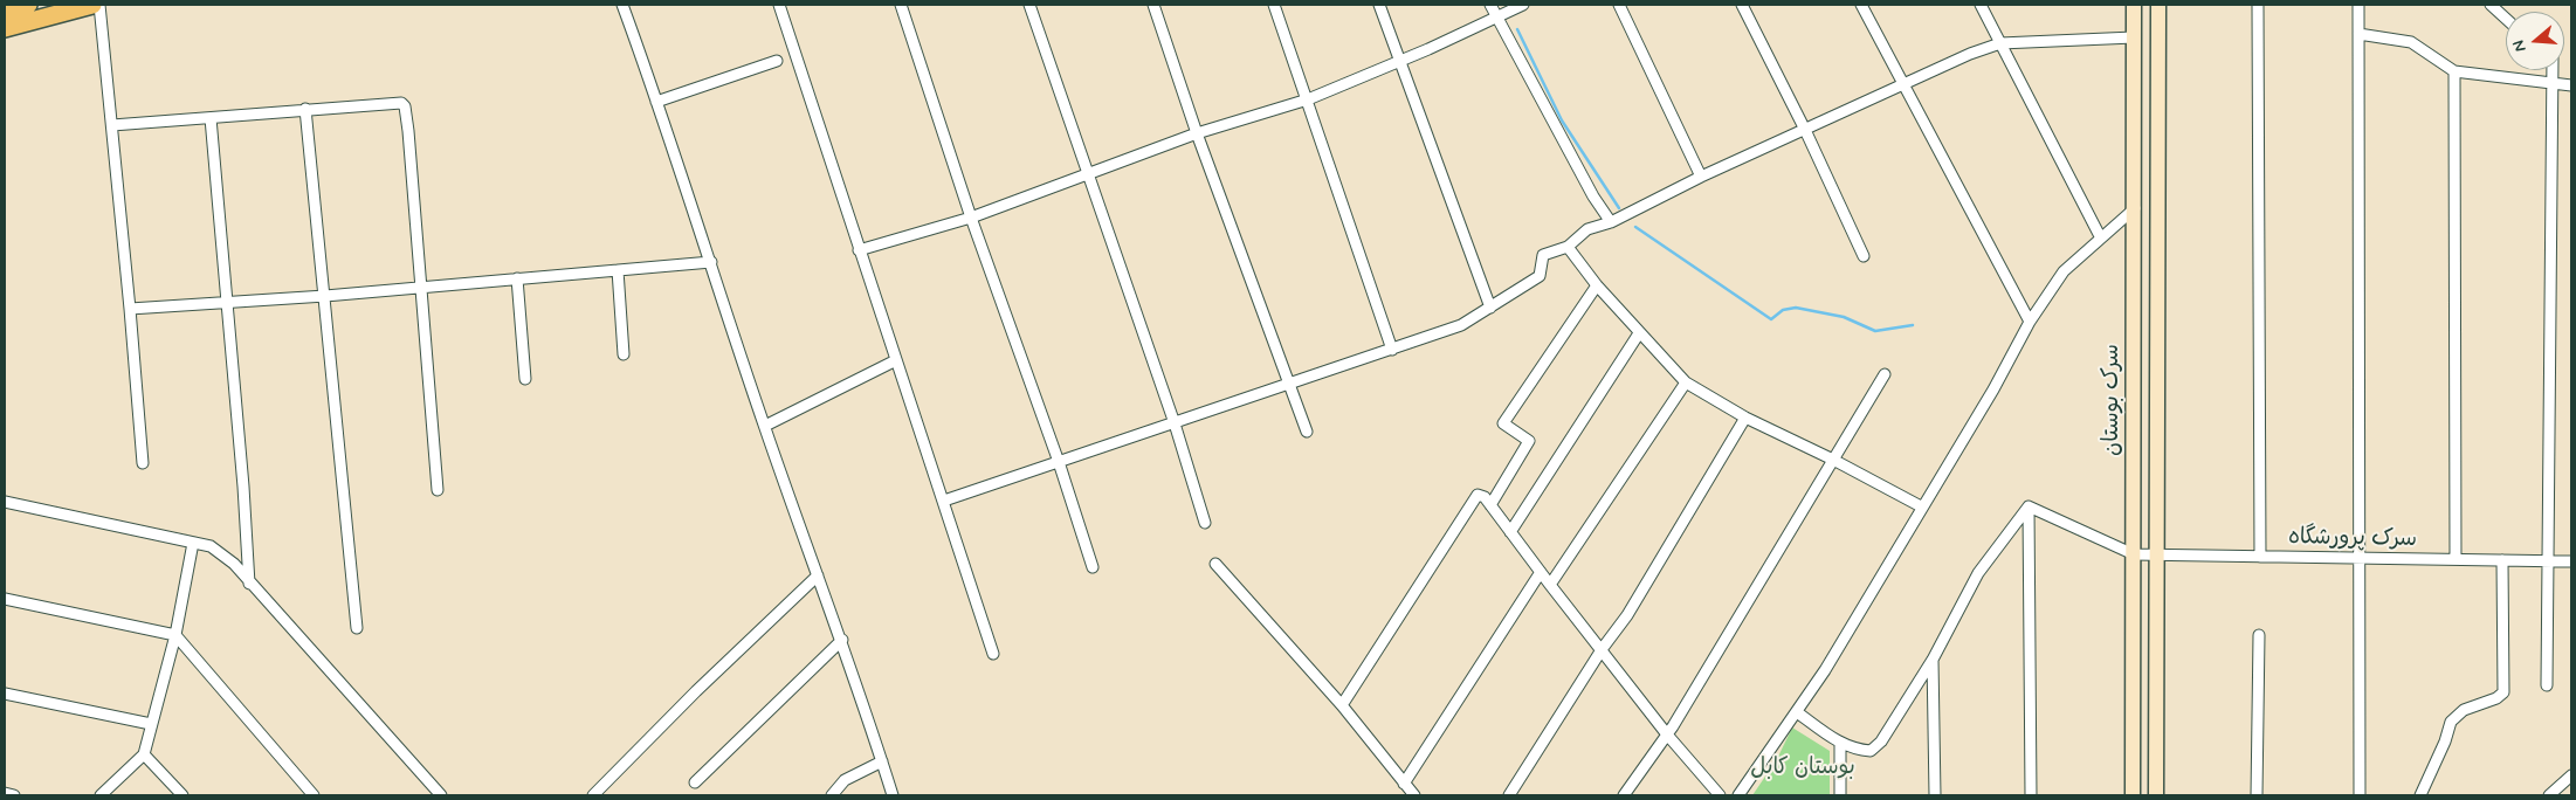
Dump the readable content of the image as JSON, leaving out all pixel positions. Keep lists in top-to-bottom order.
{
  "streets": {
    "street": ["سرک بوستان", "سرک پرورشگاه"]
  },
  "crossings": [
    ["سرک بوستان", "سرک پرورشگاه"]
  ],
  "parks": ["بوستان کابل"],
  "north": "left"
}
